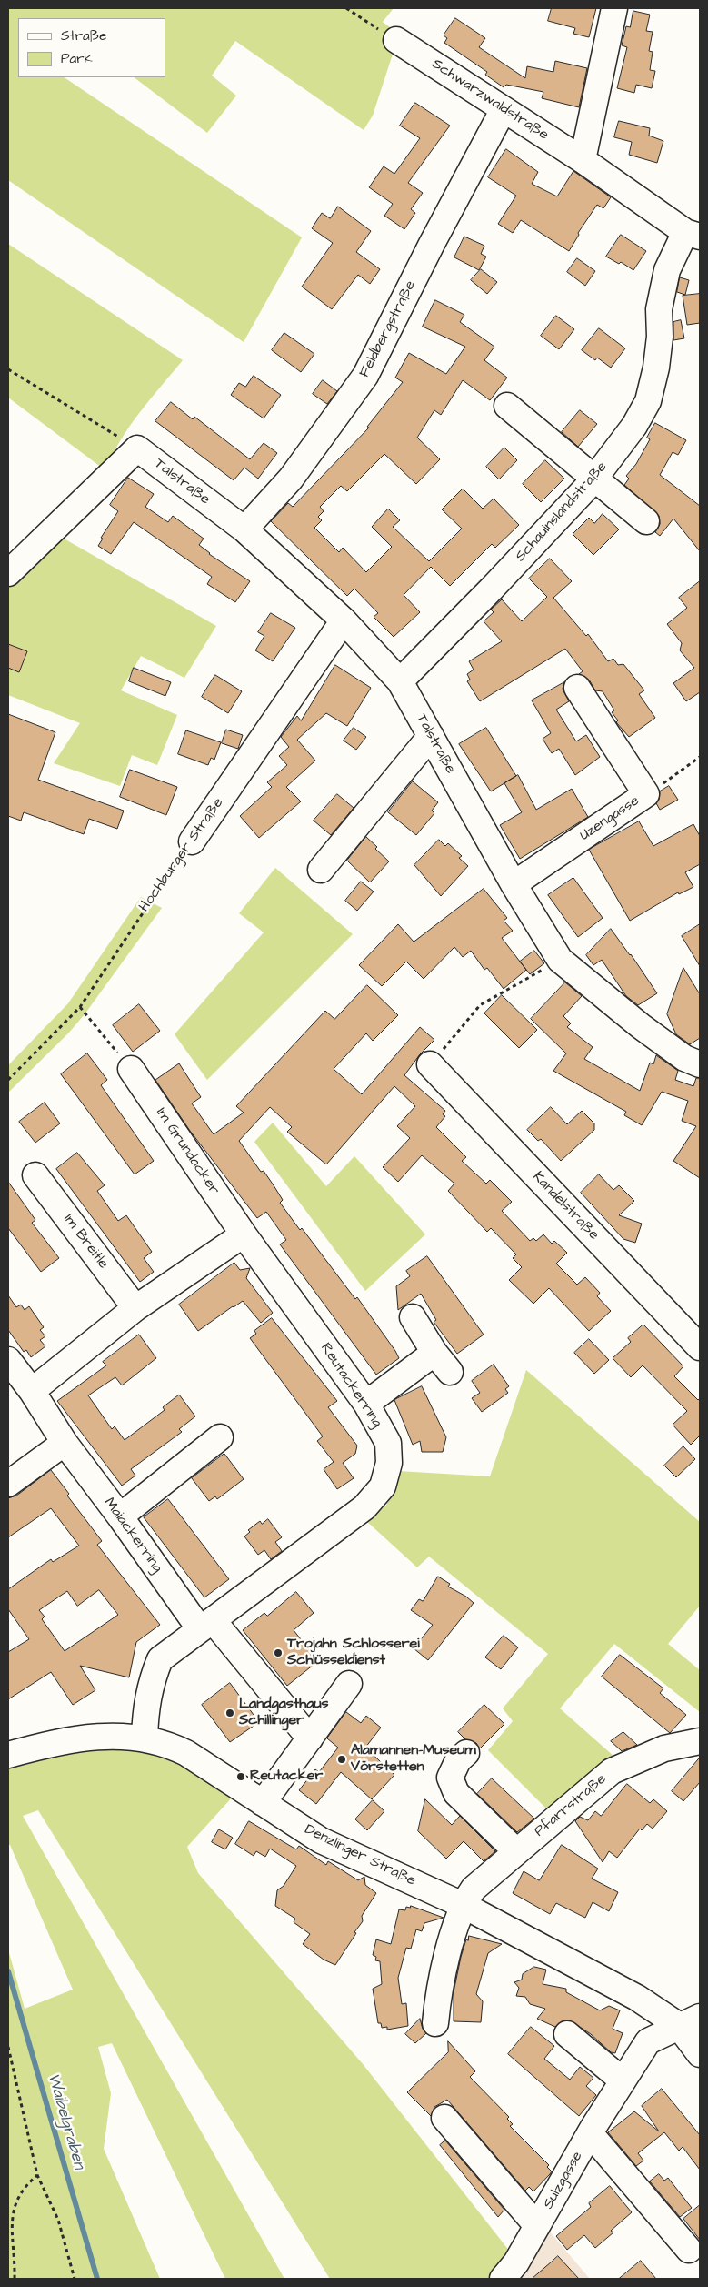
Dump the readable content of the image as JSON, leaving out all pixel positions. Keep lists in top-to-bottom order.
{
  "streets": {
    "street": [
      "Schwarzwaldstraße",
      "Feldbergstraße",
      "Talstraße",
      "Schauinslandstraße",
      "Uzengasse",
      "Hochburger Straße",
      "Im Grundacker",
      "Kandelstraße",
      "Im Breitle",
      "Reutackerring",
      "Maiackerring",
      "Pfarrstraße",
      "Denzlinger Straße",
      "Sulzgasse"
    ]
  },
  "crossings": [
    ["Schwarzwaldstraße", "Feldbergstraße"],
    ["Schwarzwaldstraße", "Schauinslandstraße"],
    ["Feldbergstraße", "Talstraße"],
    ["Talstraße", "Schauinslandstraße"],
    ["Talstraße", "Uzengasse"],
    ["Talstraße", "Hochburger Straße"],
    ["Im Grundacker", "Reutackerring"],
    ["Reutackerring", "Maiackerring"],
    ["Reutackerring", "Denzlinger Straße"],
    ["Pfarrstraße", "Denzlinger Straße"],
    ["Denzlinger Straße", "Sulzgasse"]
  ],
  "water": ["Waibelgraben"],
  "places": [
    "Trojahn Schlosserei Schlüsseldienst",
    "Landgasthaus Schillinger",
    "Alamannen-Museum Vörstetten",
    "Reutacker"
  ],
  "legend": ["Straße", "Park"]
}
